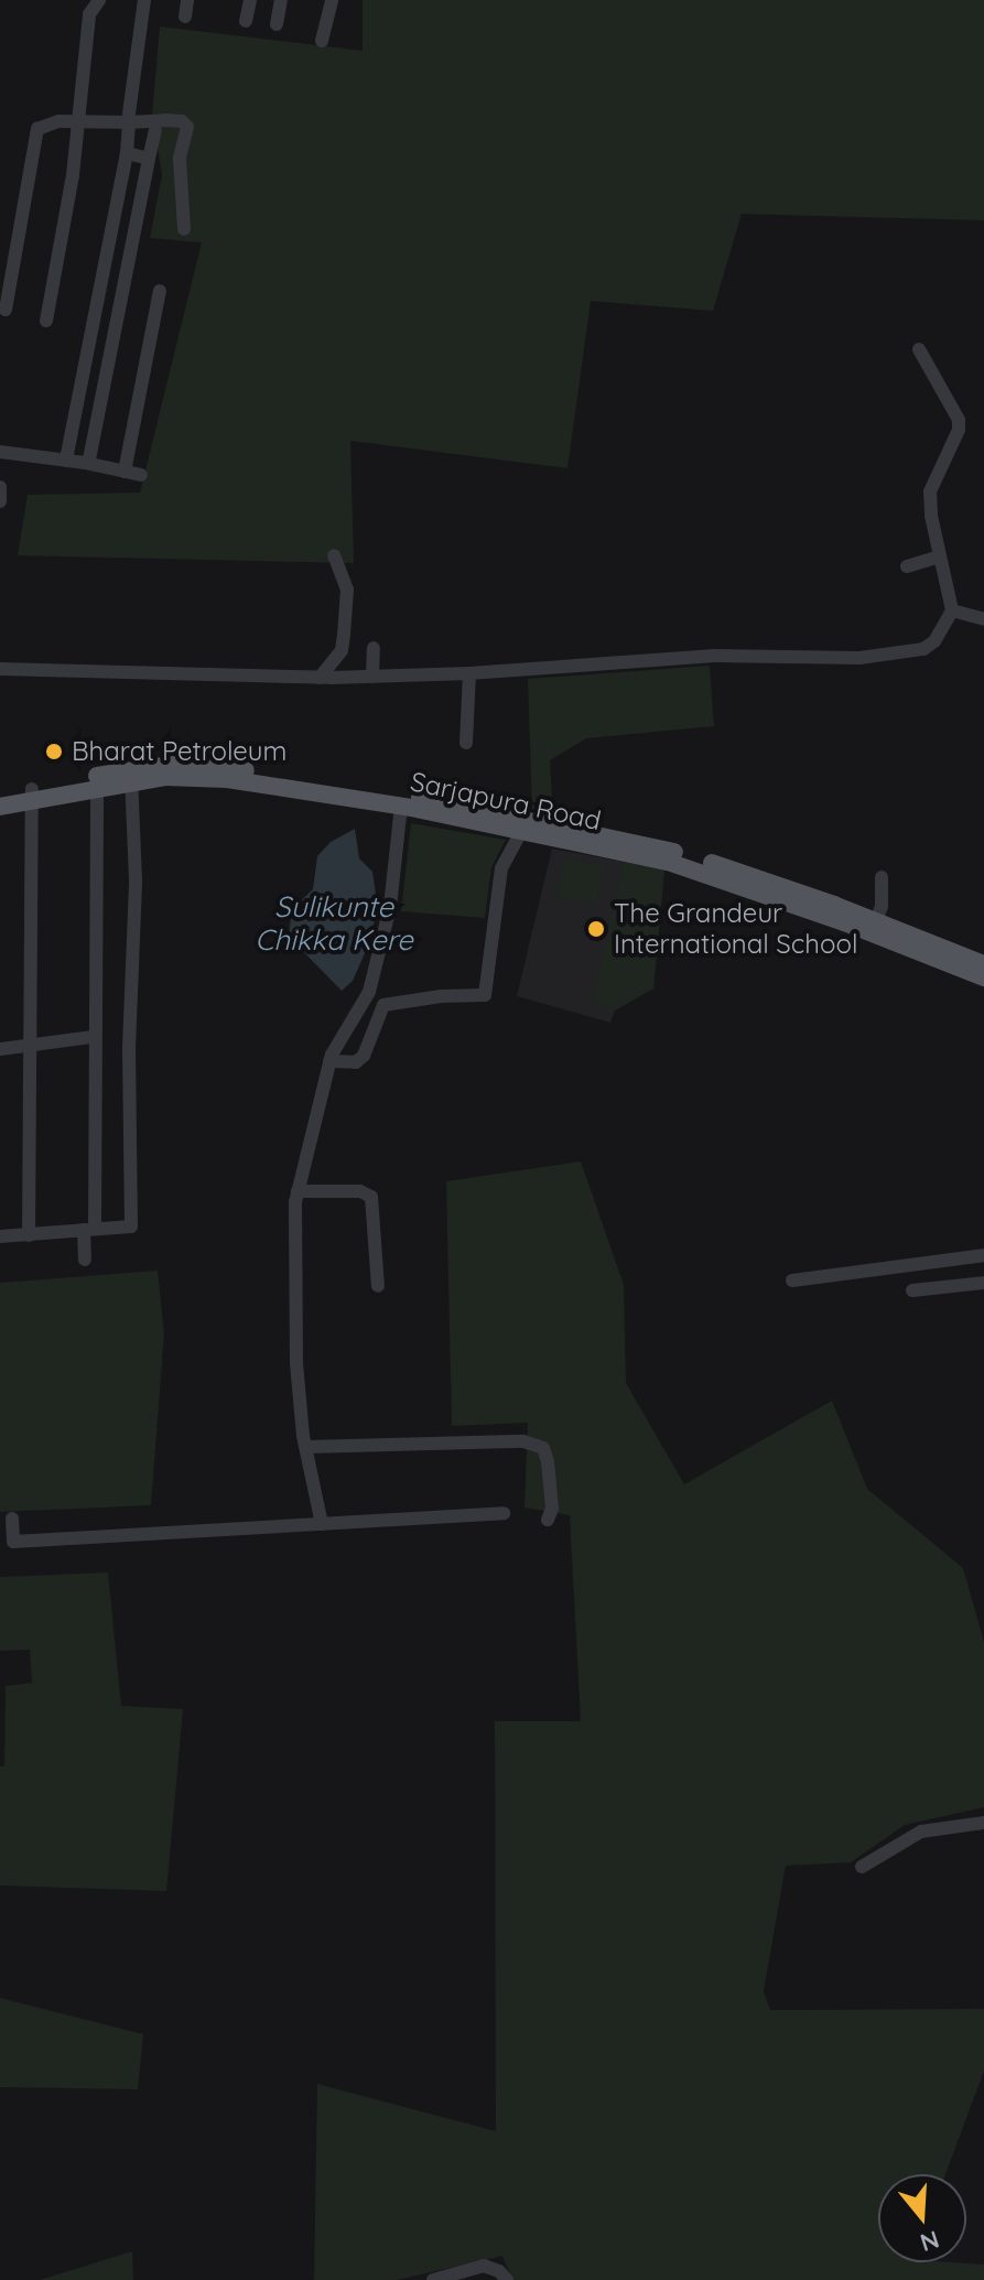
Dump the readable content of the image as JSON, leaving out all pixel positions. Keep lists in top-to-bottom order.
{
  "streets": {
    "main road": ["Sarjapura Road"]
  },
  "water": ["Sulikunte Chikka Kere"],
  "places": ["Bharat Petroleum", "The Grandeur International School"],
  "north": "bottom"
}
